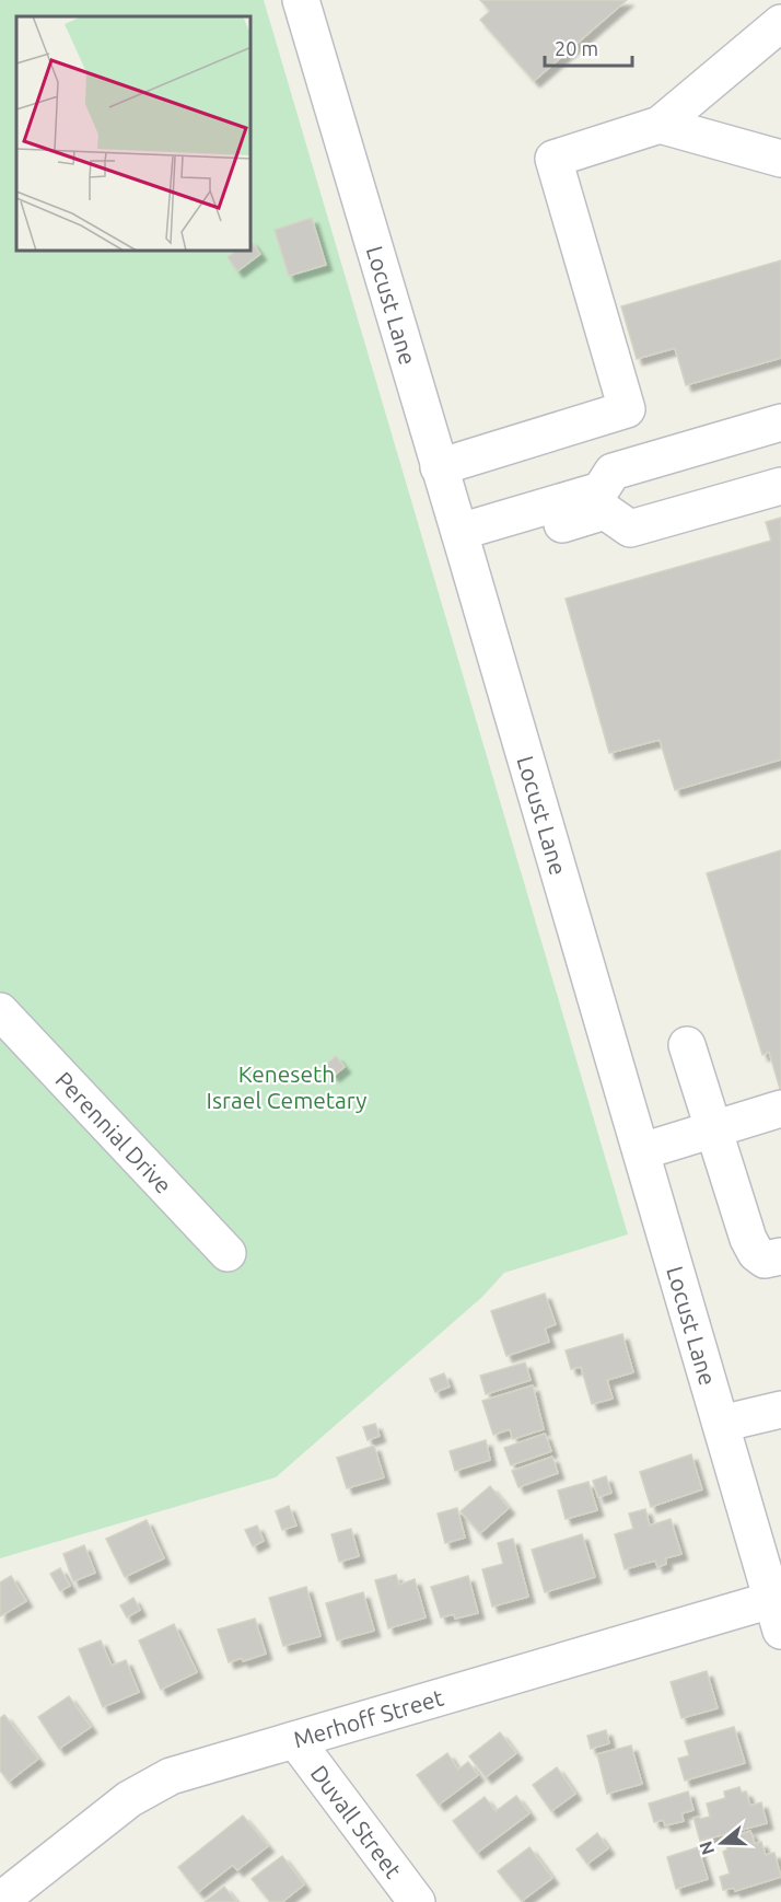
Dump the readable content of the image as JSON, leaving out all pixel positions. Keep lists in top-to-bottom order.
{
  "streets": {
    "street": [
      "Locust Lane",
      "Perennial Drive",
      "Merhoff Street",
      "Duvall Street"
    ]
  },
  "crossings": [
    ["Locust Lane", "Merhoff Street"],
    ["Merhoff Street", "Duvall Street"]
  ],
  "parks": ["Keneseth Israel Cemetary"],
  "scale_bar": "20 m",
  "north": "left"
}
